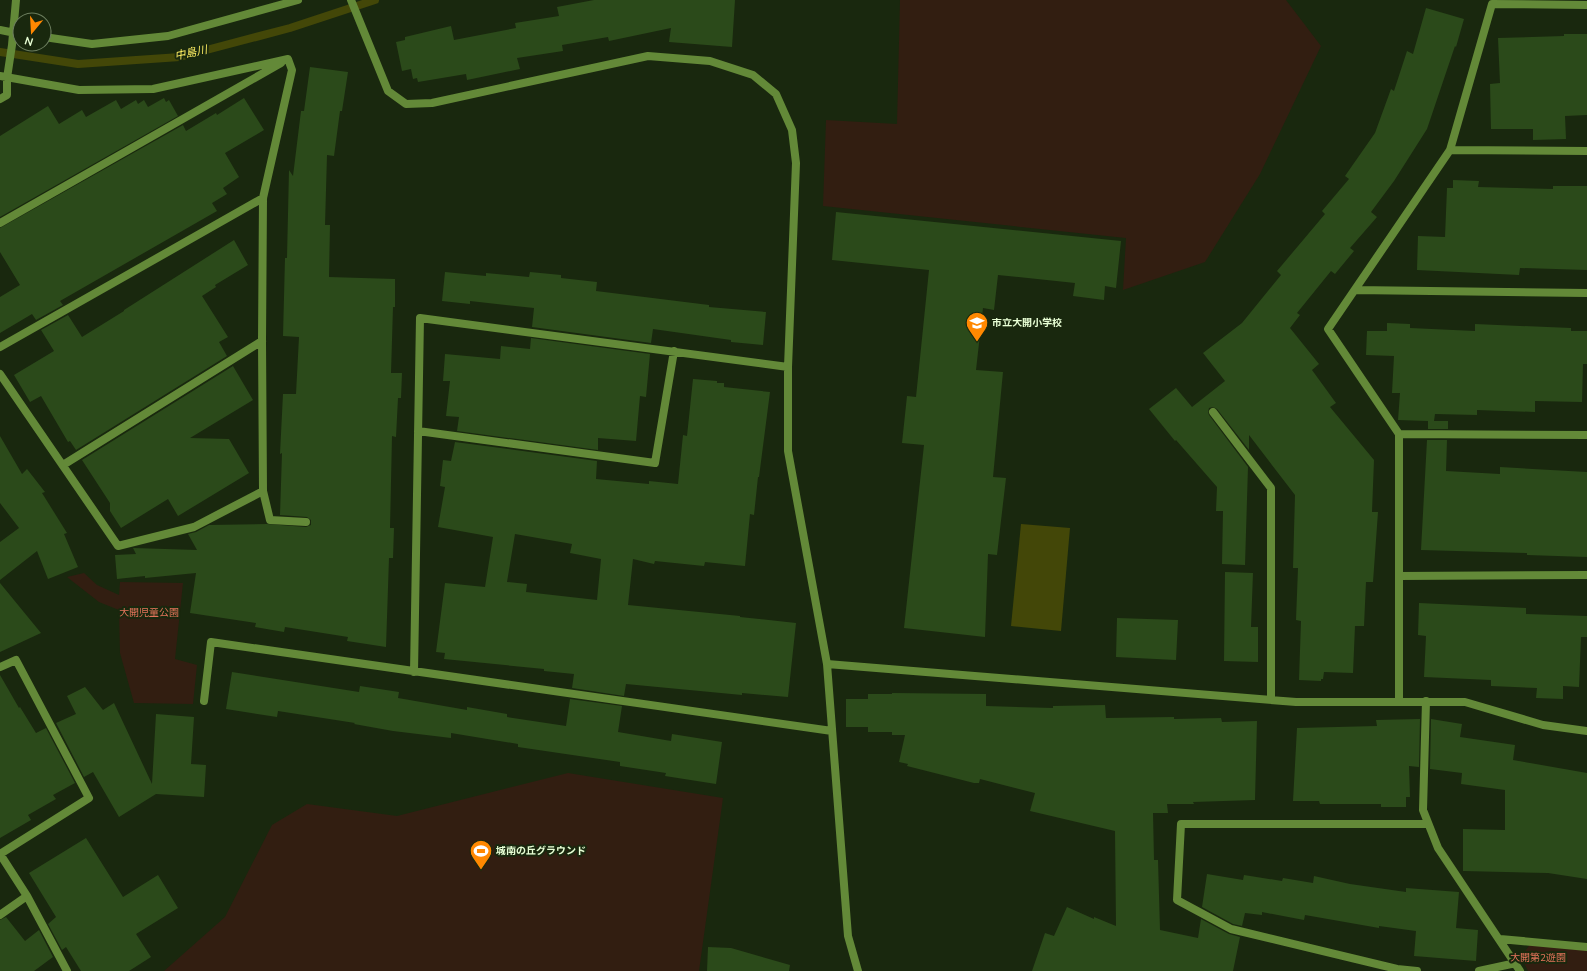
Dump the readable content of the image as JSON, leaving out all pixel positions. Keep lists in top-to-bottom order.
{
  "water": ["中島川"],
  "parks": ["大開児童公園", "大開第2遊園"],
  "places": {
    "school or university": ["市立大開小学校"],
    "sports": ["城南の丘グラウンド"]
  },
  "north": "bottom"
}
